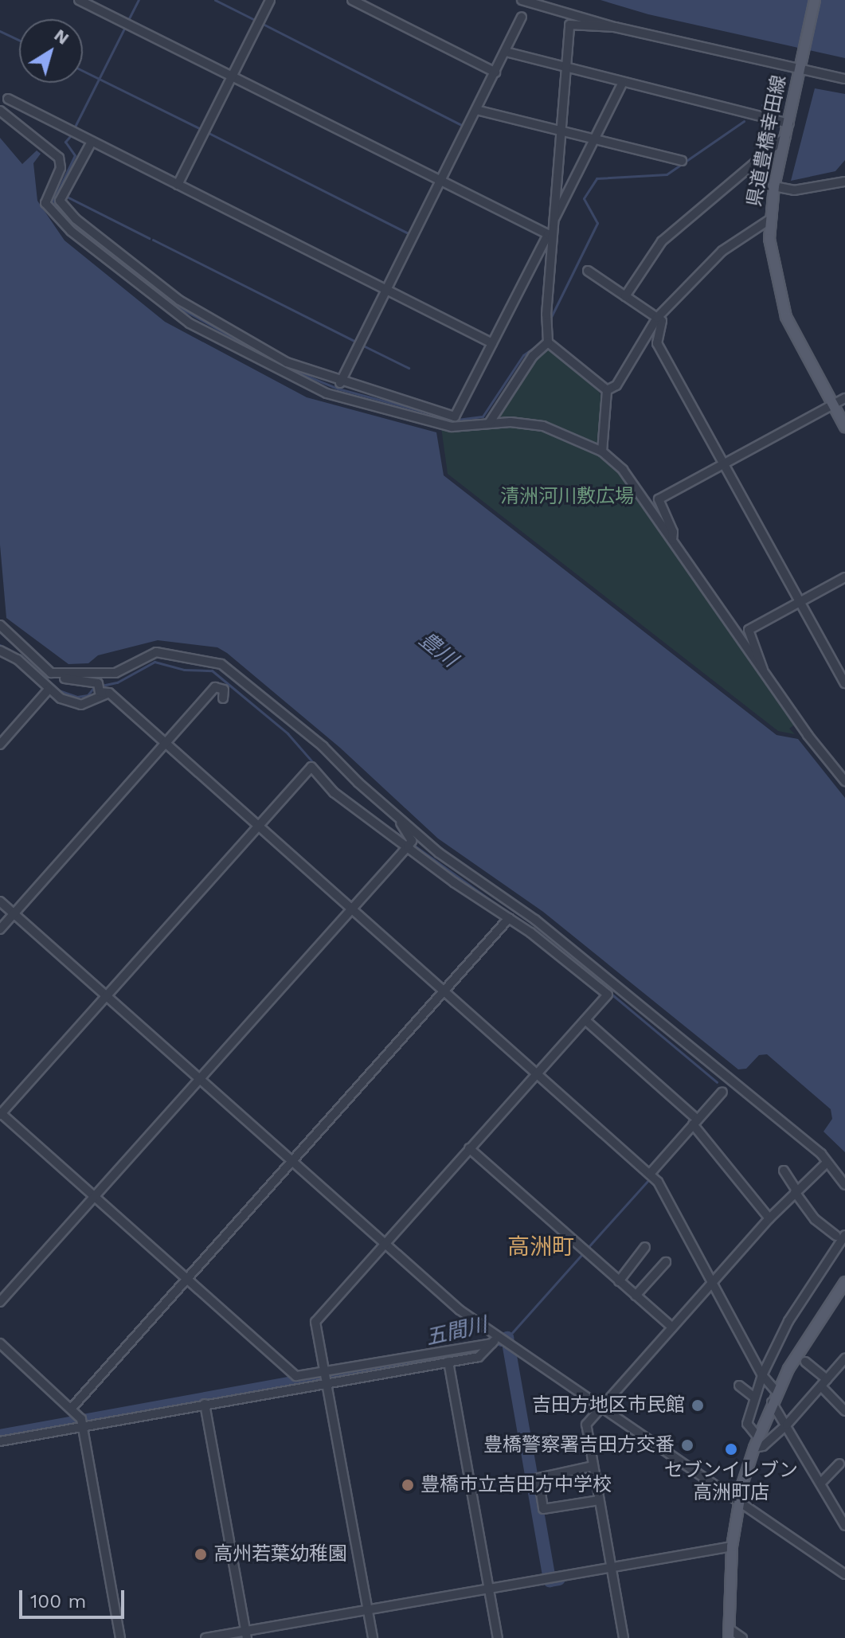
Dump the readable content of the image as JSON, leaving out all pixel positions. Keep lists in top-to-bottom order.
{
  "streets": {
    "main road": ["県道豊橋幸田線"]
  },
  "districts": ["高洲町"],
  "water": ["豊川", "五間川"],
  "parks": ["清洲河川敷広場"],
  "places": [
    "吉田方地区市民館",
    "豊橋警察署吉田方交番",
    "セブンイレブン 高洲町店",
    "豊橋市立吉田方中学校",
    "高州若葉幼稚園"
  ],
  "scale_bar": "100 m",
  "north": "top right"
}
